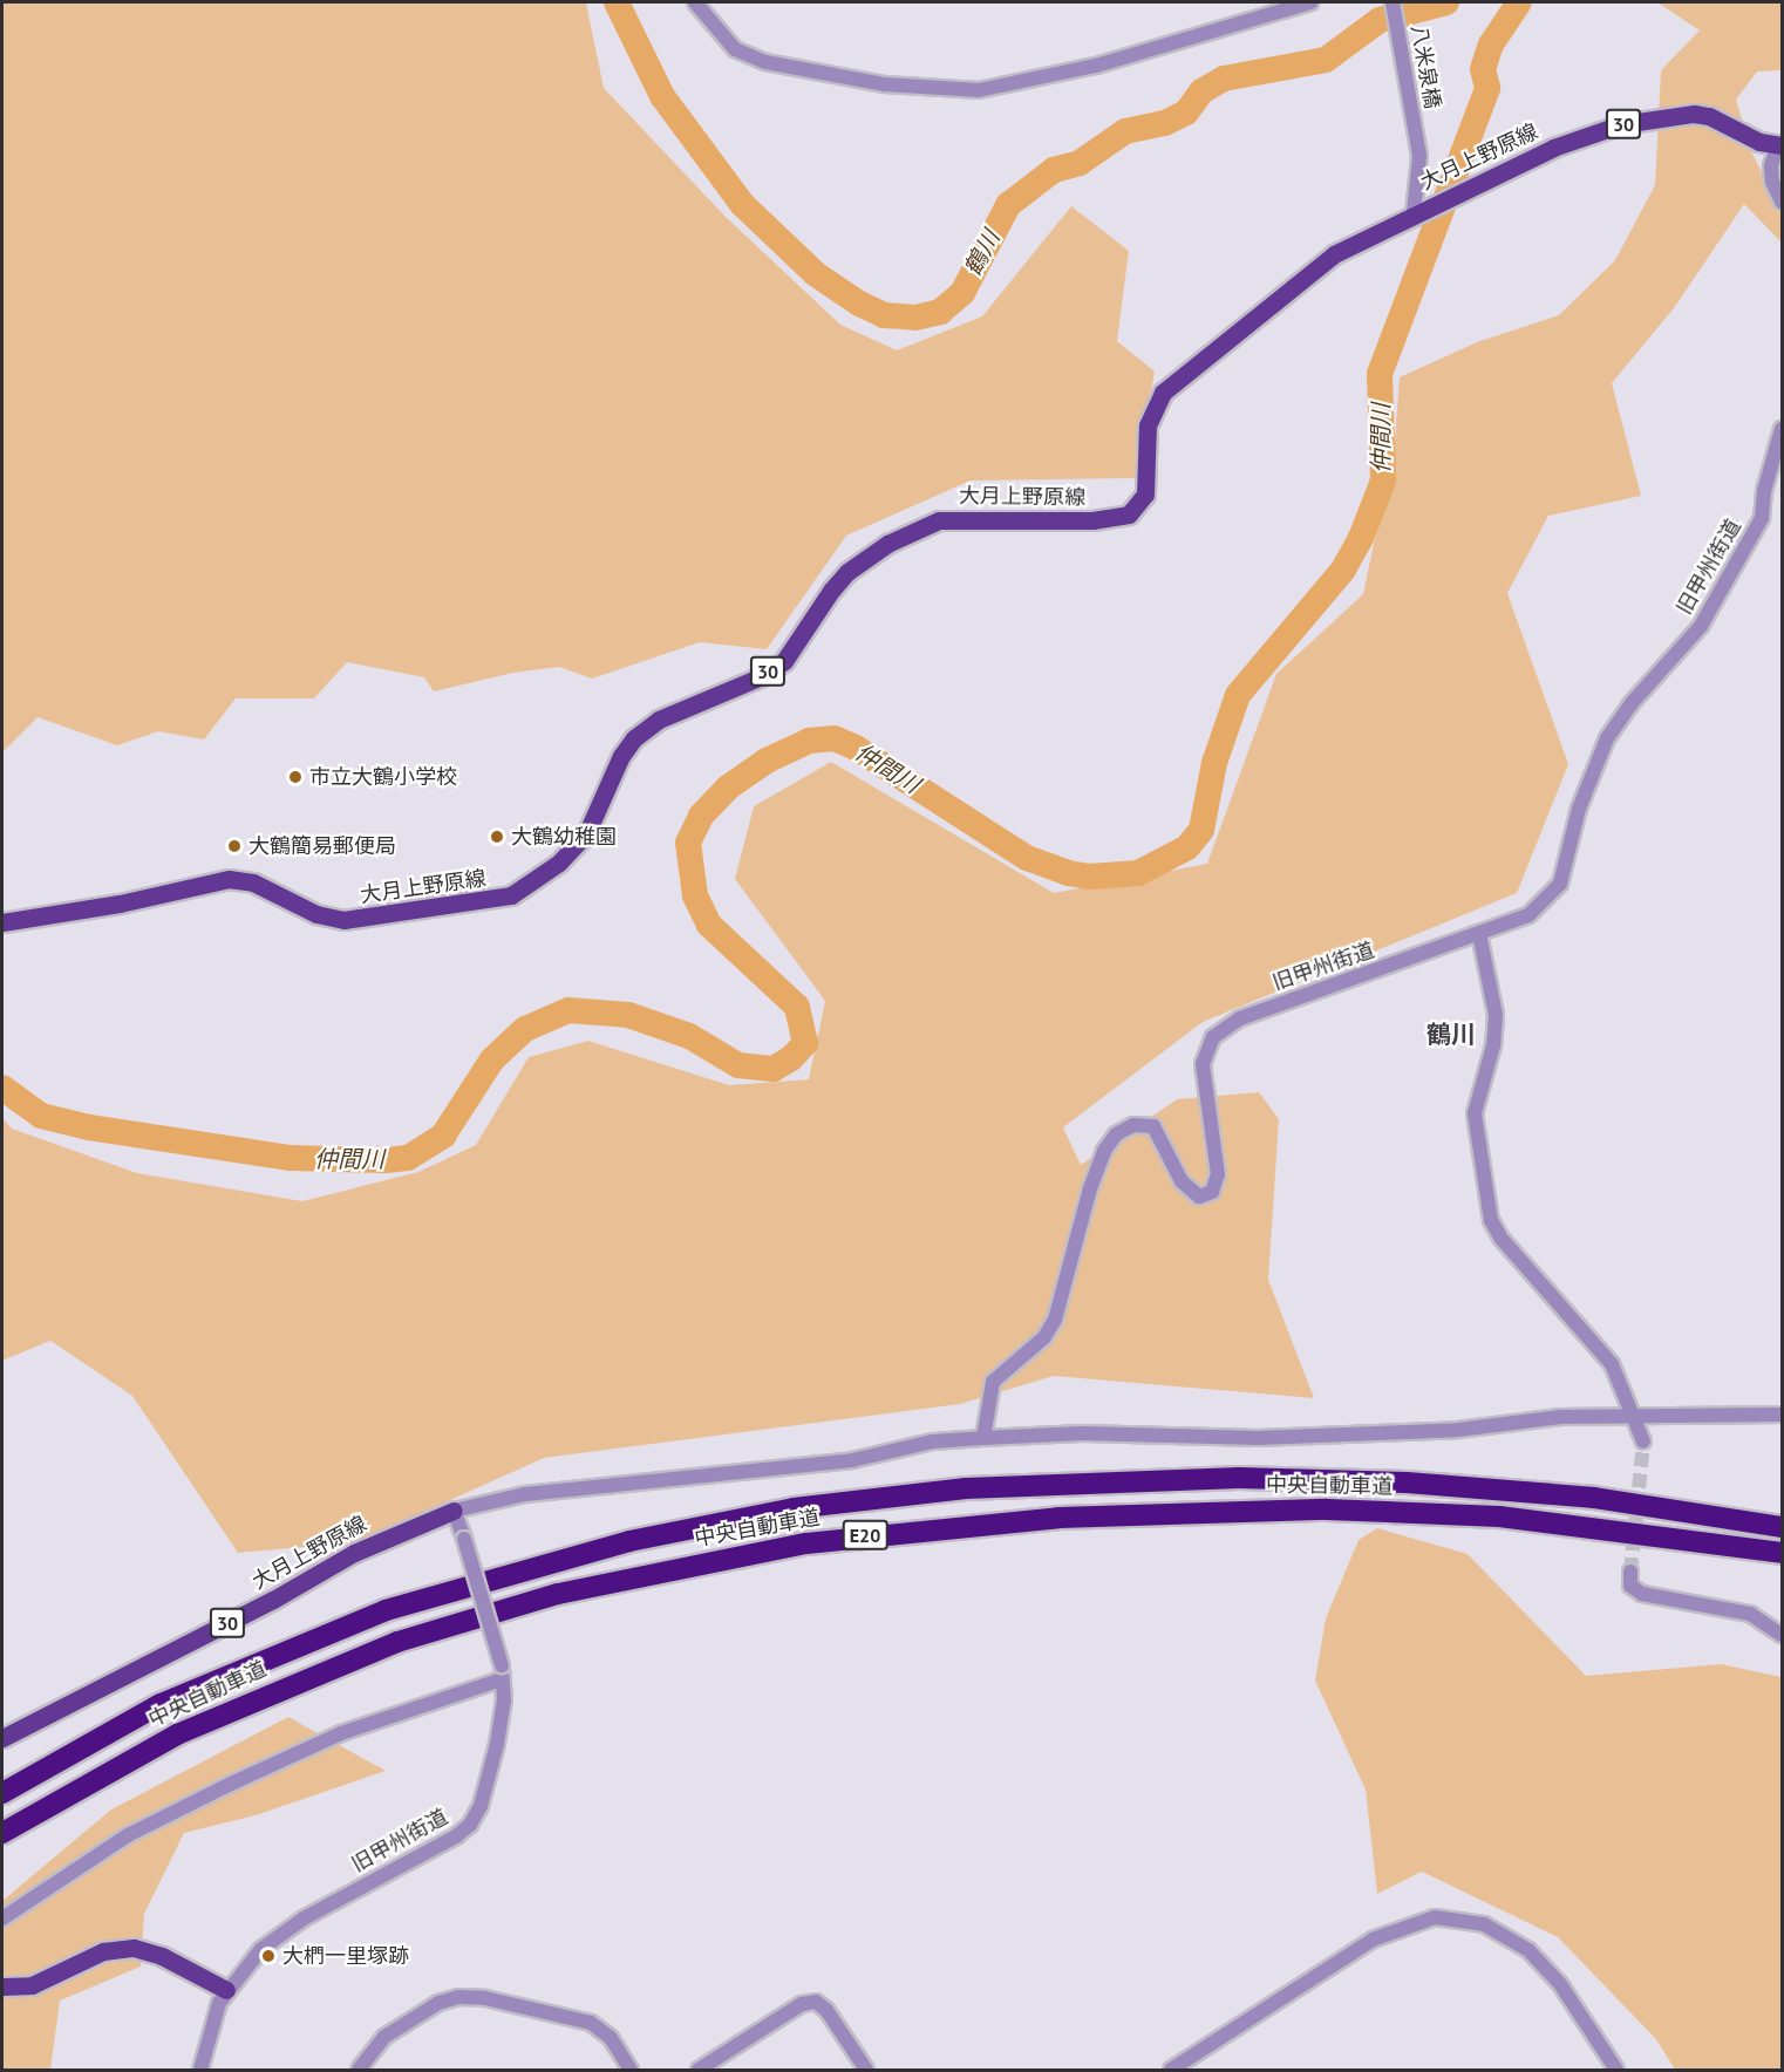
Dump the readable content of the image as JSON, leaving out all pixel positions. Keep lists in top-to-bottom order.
{
  "streets": {
    "highway": ["中央自動車道", "E20"],
    "main road": ["30", "大月上野原線"],
    "street": ["八米泉橋", "旧甲州街道"]
  },
  "crossings": [
    ["八米泉橋", "大月上野原線"],
    ["大月上野原線", "旧甲州街道"]
  ],
  "districts": ["鶴川"],
  "water": ["鶴川", "仲間川"],
  "places": [
    "市立大鶴小学校",
    "大鶴幼稚園",
    "大鶴簡易郵便局",
    "大椚一里塚跡"
  ]
}
